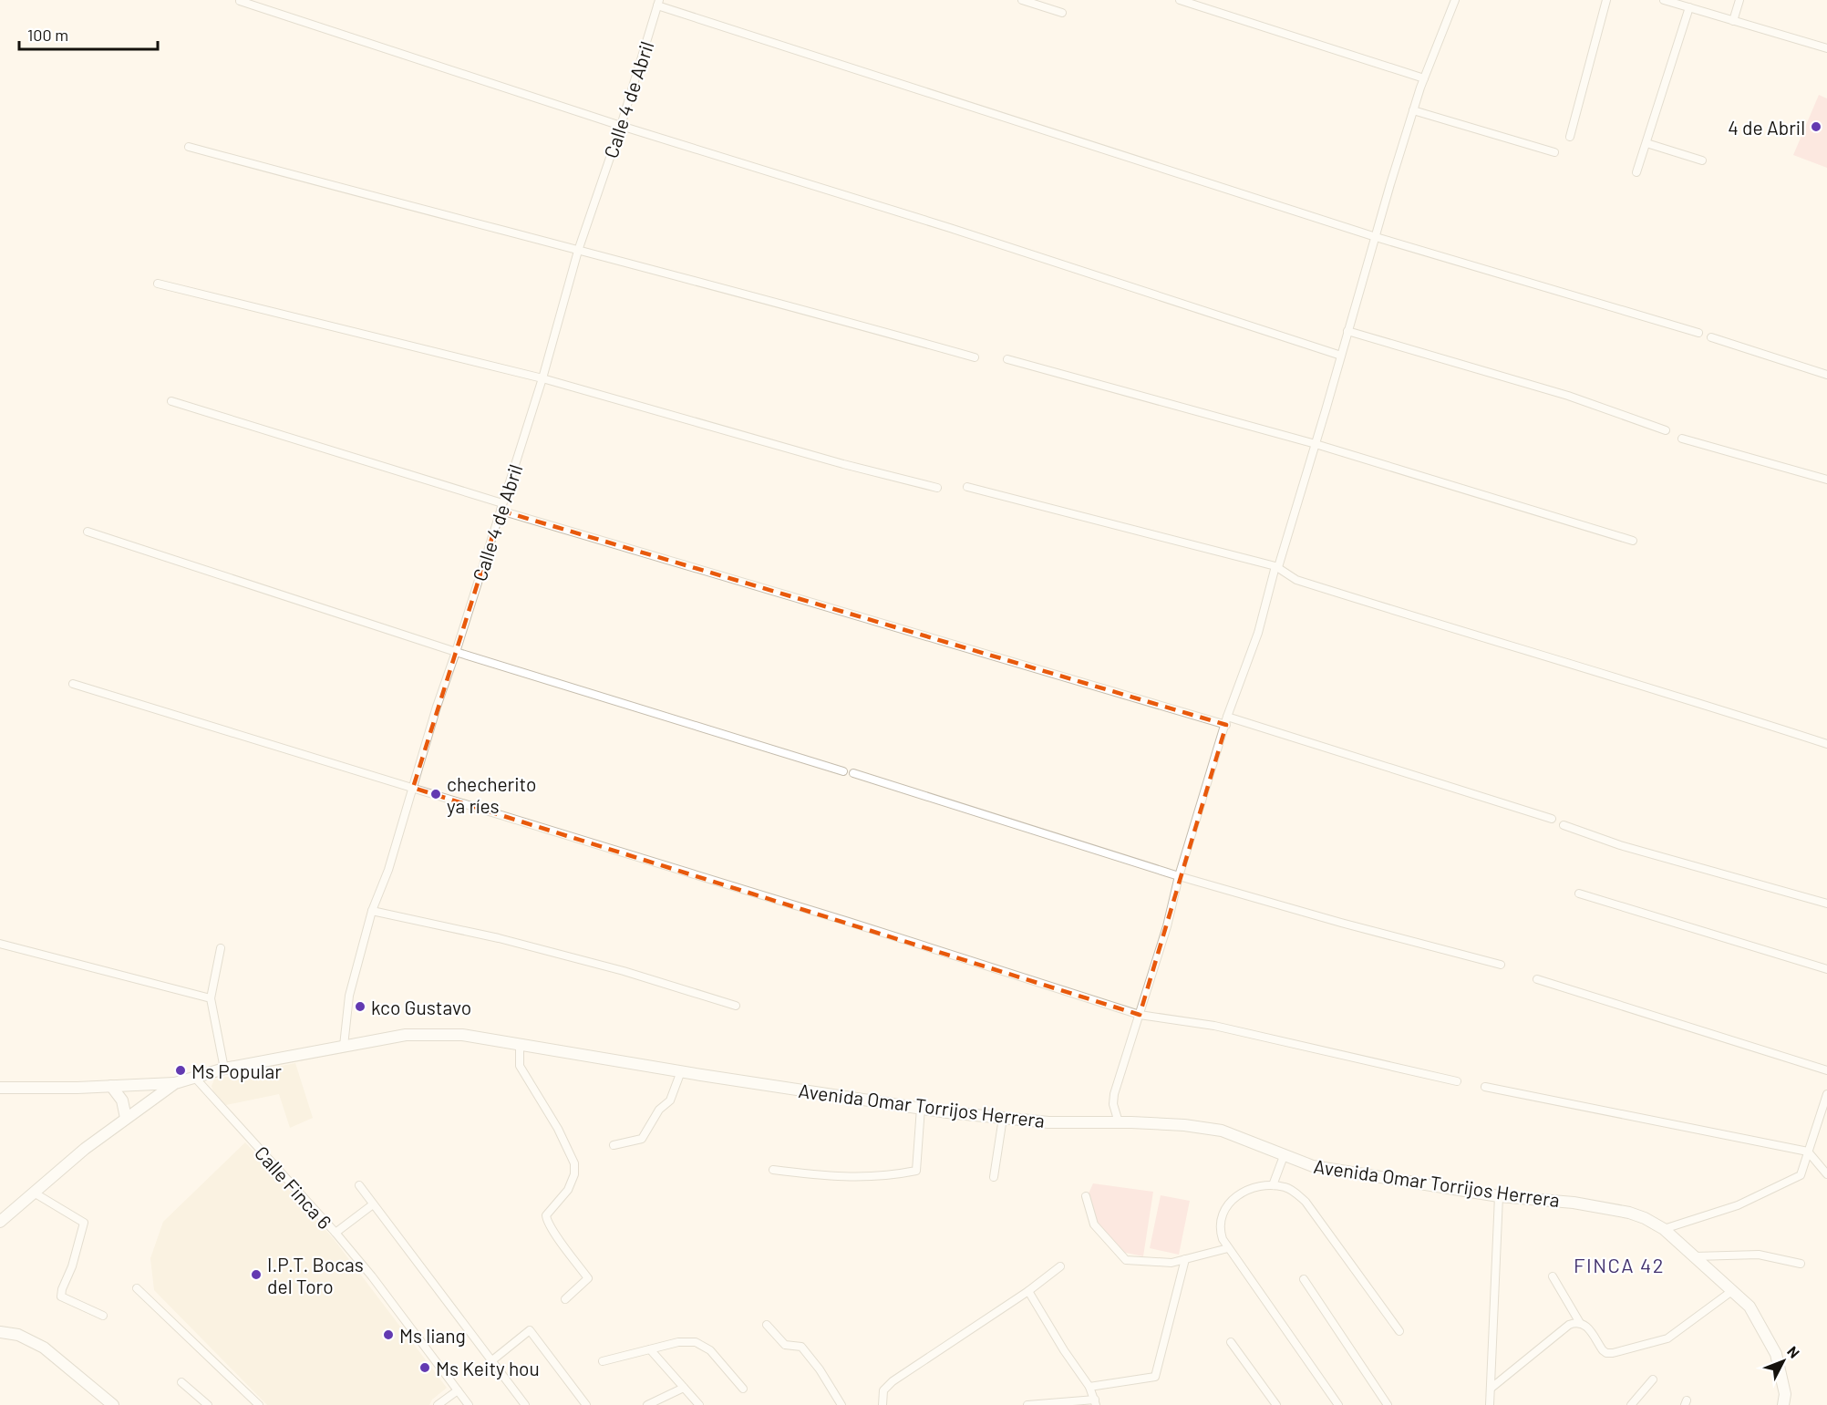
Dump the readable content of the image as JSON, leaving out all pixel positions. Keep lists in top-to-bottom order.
{
  "streets": {
    "street": ["Calle 4 de Abril", "Avenida Omar Torrijos Herrera", "Calle Finca 6"]
  },
  "crossings": [
    ["Calle 4 de Abril", "Avenida Omar Torrijos Herrera"],
    ["Avenida Omar Torrijos Herrera", "Calle Finca 6"]
  ],
  "districts": ["FINCA 42"],
  "places": [
    "4 de Abril",
    "checherito ya ríes",
    "kco Gustavo",
    "Ms Popular",
    "I.P.T. Bocas del Toro",
    "Ms liang",
    "Ms Keity hou"
  ],
  "scale_bar": "100 m",
  "north": "top right"
}
